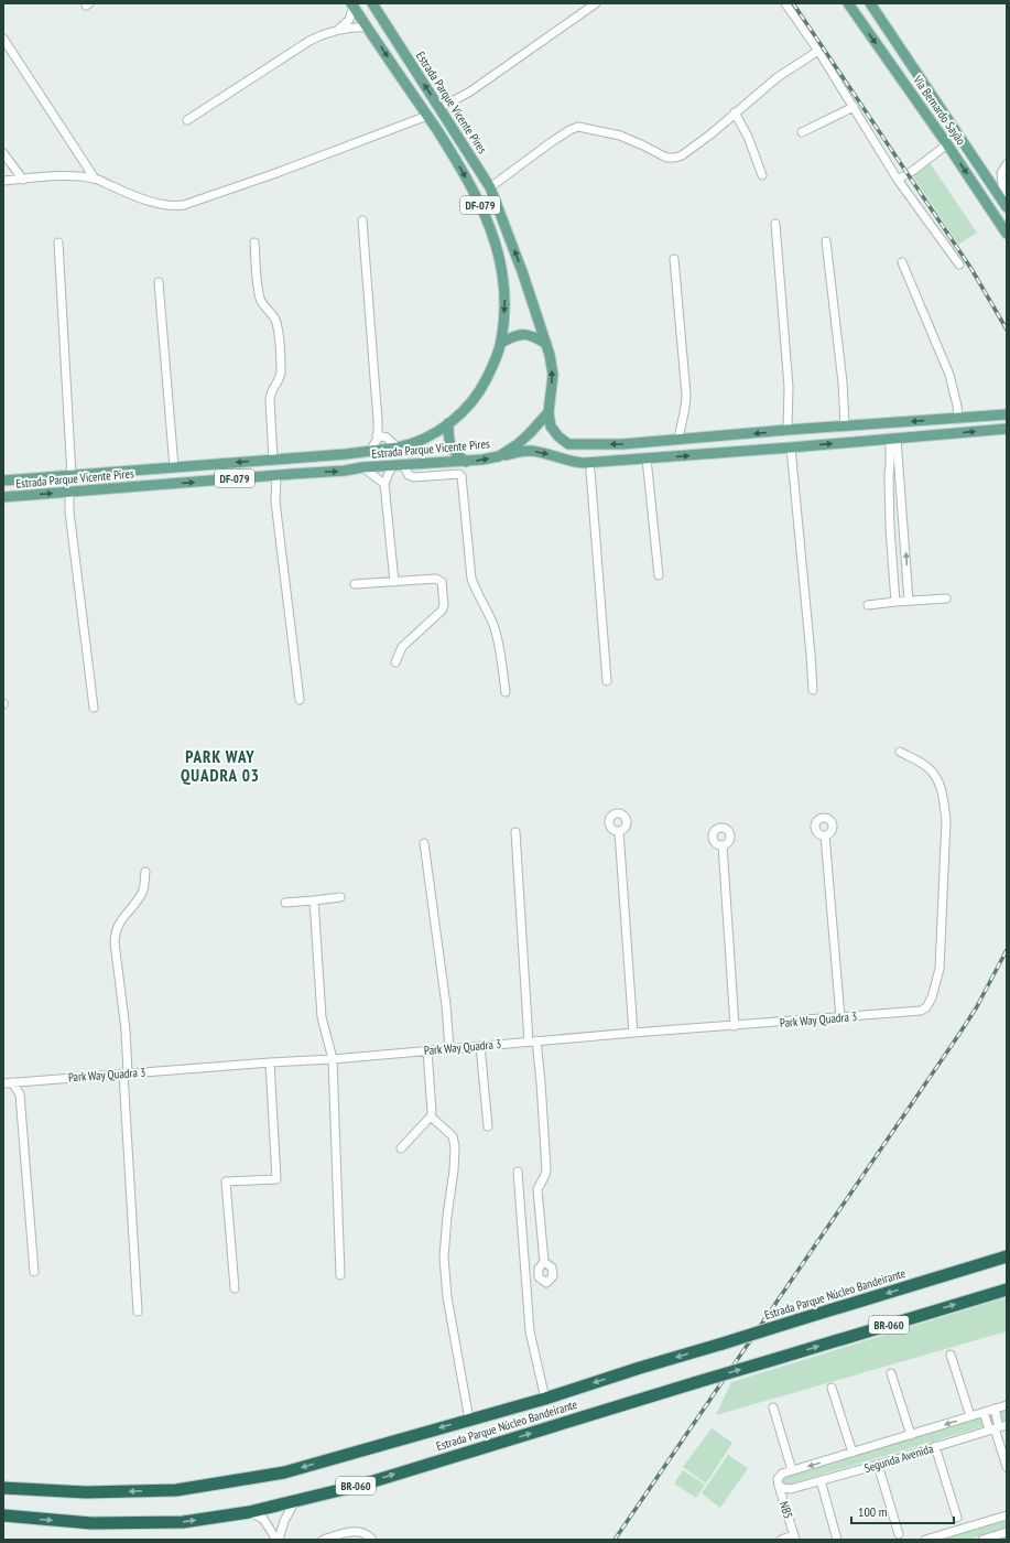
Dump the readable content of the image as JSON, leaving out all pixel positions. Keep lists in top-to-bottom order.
{
  "streets": {
    "highway": ["Estrada Parque Núcleo Bandeirante", "BR-060"],
    "main road": ["Estrada Parque Vicente Pires", "Via Bernardo Sayão", "DF-079"],
    "street": ["Park Way Quadra 3", "Segunda Avenida", "NB5"]
  },
  "crossings": [
    ["Segunda Avenida", "NB5"]
  ],
  "districts": ["PARK WAY QUADRA 03"],
  "scale_bar": "100 m"
}
